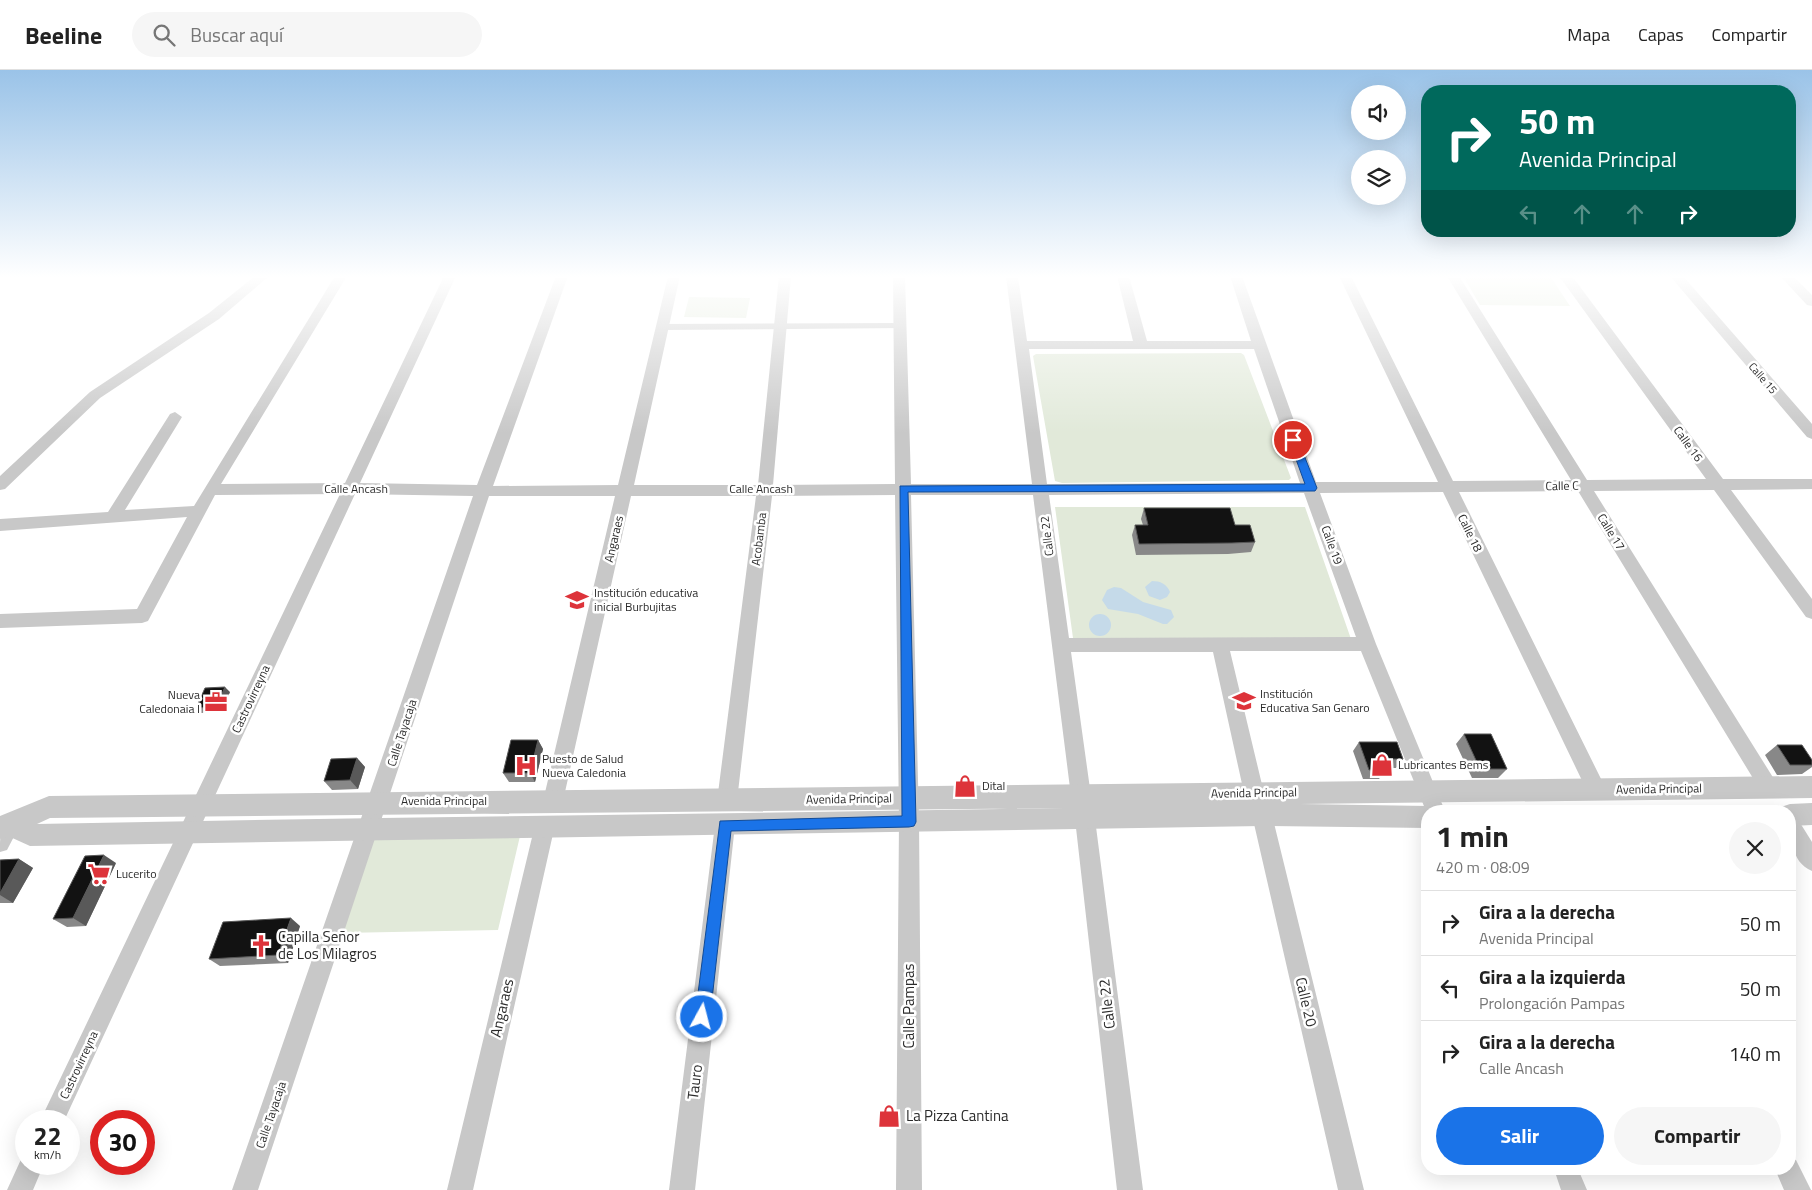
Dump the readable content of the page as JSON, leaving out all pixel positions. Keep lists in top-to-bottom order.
{
  "streets": {
    "street": [
      "Calle 15",
      "Calle 16",
      "Calle C",
      "Calle Ancash",
      "Calle 17",
      "Calle 18",
      "Calle 22",
      "Angaraes",
      "Acobamba",
      "Calle 19",
      "Castrovirreyna",
      "Calle Tayacaja",
      "Avenida Principal",
      "Calle 20",
      "Calle Pampas",
      "Tauro"
    ]
  },
  "crossings": [
    ["Calle 16", "Calle C"],
    ["Calle C", "Calle Ancash"],
    ["Calle C", "Calle 17"],
    ["Calle C", "Calle 18"],
    ["Calle C", "Calle 19"],
    ["Calle Ancash", "Calle 22"],
    ["Calle Ancash", "Angaraes"],
    ["Calle Ancash", "Acobamba"],
    ["Calle Ancash", "Calle 19"],
    ["Calle Ancash", "Castrovirreyna"],
    ["Calle Ancash", "Calle Tayacaja"],
    ["Calle Ancash", "Calle Pampas"],
    ["Calle 17", "Avenida Principal"],
    ["Calle 18", "Avenida Principal"],
    ["Calle 22", "Avenida Principal"],
    ["Angaraes", "Avenida Principal"],
    ["Acobamba", "Avenida Principal"],
    ["Calle 19", "Avenida Principal"],
    ["Castrovirreyna", "Avenida Principal"],
    ["Calle Tayacaja", "Avenida Principal"],
    ["Avenida Principal", "Calle 20"],
    ["Avenida Principal", "Calle Pampas"],
    ["Avenida Principal", "Tauro"]
  ],
  "places": {
    "school or university": ["Institución educativa inicial Burbujitas", "Institución Educativa San Genaro"],
    "office": ["Nueva Caledonaia I"],
    "shop": ["Lubricantes Bems", "Dital", "La Pizza Cantina"],
    "hospital": ["Puesto de Salud Nueva Caledonia"],
    "supermarket": ["Lucerito"],
    "church": ["Capilla Señor de Los Milagros"]
  },
  "page": {
    "header": "Beeline",
    "search": "Buscar aquí",
    "nav": ["Mapa", "Capas", "Compartir"],
    "turn": ["50 m", "Avenida Principal"],
    "heading": ["1 min", "420 m · 08:09"],
    "list": [
      {
        "name": "Gira a la derecha",
        "note": "Avenida Principal",
        "value": "50 m"
      },
      {
        "name": "Gira a la izquierda",
        "note": "Prolongación Pampas",
        "value": "50 m"
      },
      {
        "name": "Gira a la derecha",
        "note": "Calle Ancash",
        "value": "140 m"
      }
    ],
    "buttons": ["Salir", "Compartir"],
    "speed": "22 km/h",
    "limit": "30"
  }
}
